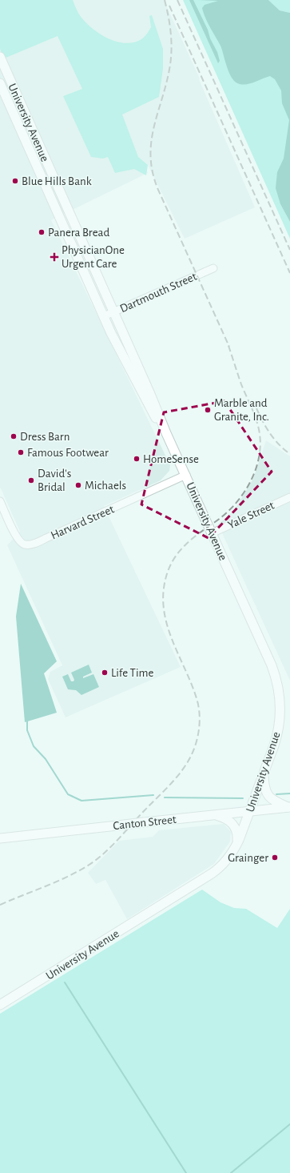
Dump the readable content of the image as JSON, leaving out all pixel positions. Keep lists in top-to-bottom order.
{
  "streets": {
    "main road": ["University Avenue", "Canton Street"],
    "street": ["Dartmouth Street", "Yale Street", "Harvard Street"]
  },
  "crossings": [
    ["University Avenue", "Dartmouth Street"],
    ["University Avenue", "Yale Street"],
    ["University Avenue", "Harvard Street"],
    ["University Avenue", "Canton Street"]
  ],
  "places": {
    "other": [
      "Blue Hills Bank",
      "Panera Bread",
      "Marble and Granite, Inc.",
      "Dress Barn",
      "Famous Footwear",
      "HomeSense",
      "David's Bridal",
      "Michaels",
      "Life Time",
      "Grainger"
    ],
    "health": ["PhysicianOne Urgent Care"]
  }
}
